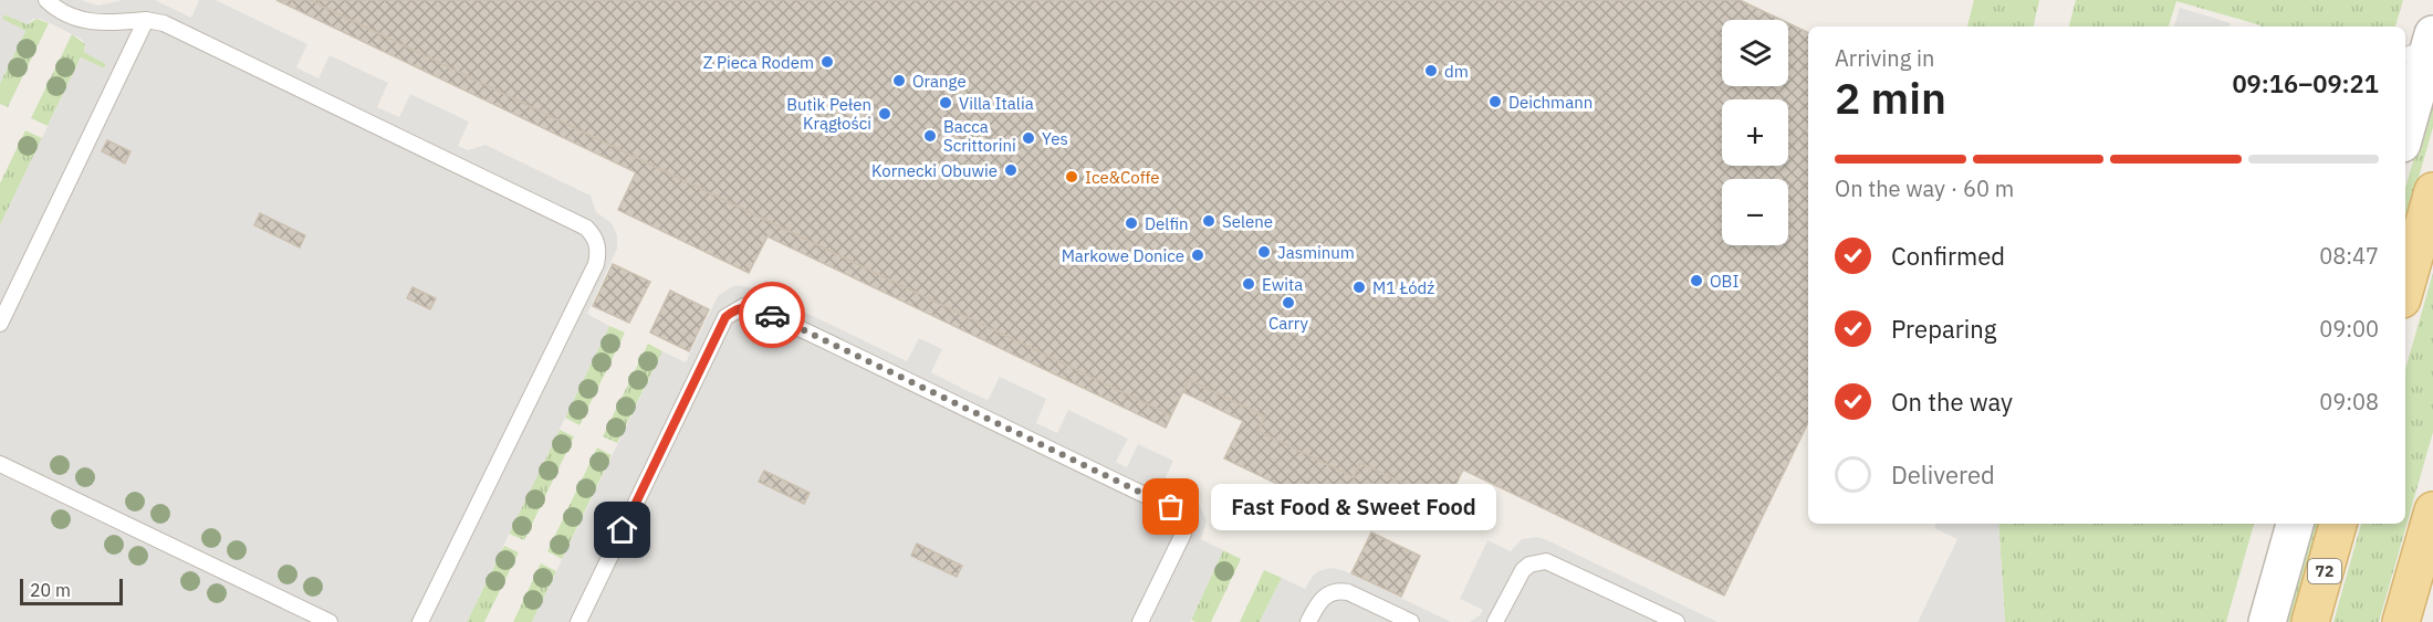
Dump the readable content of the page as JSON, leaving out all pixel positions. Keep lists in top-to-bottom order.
{
  "streets": {
    "main road": ["72"]
  },
  "places": [
    "Z Pieca Rodem",
    "dm",
    "Orange",
    "Deichmann",
    "Villa Italia",
    "Butik Pełen Krągłości",
    "Bacca Scrittorini",
    "Yes",
    "Kornecki Obuwie",
    "Ice&Coffe",
    "Selene",
    "Delfin",
    "Jasminum",
    "Markowe Donice",
    "OBI",
    "Ewita",
    "M1 Łódź",
    "Carry",
    "Fast Food & Sweet Food"
  ],
  "scale_bar": "20 m",
  "page": {
    "map_buttons": ["+", "−"],
    "heading": ["2 min", "Arriving in", "09:16–09:21"],
    "bar": "On the way · 60 m",
    "list": [
      ["Confirmed", "08:47"],
      ["Preparing", "09:00"],
      ["On the way", "09:08"],
      "Delivered"
    ],
    "bubble": "Fast Food & Sweet Food",
    "scale": "20 m"
  }
}
